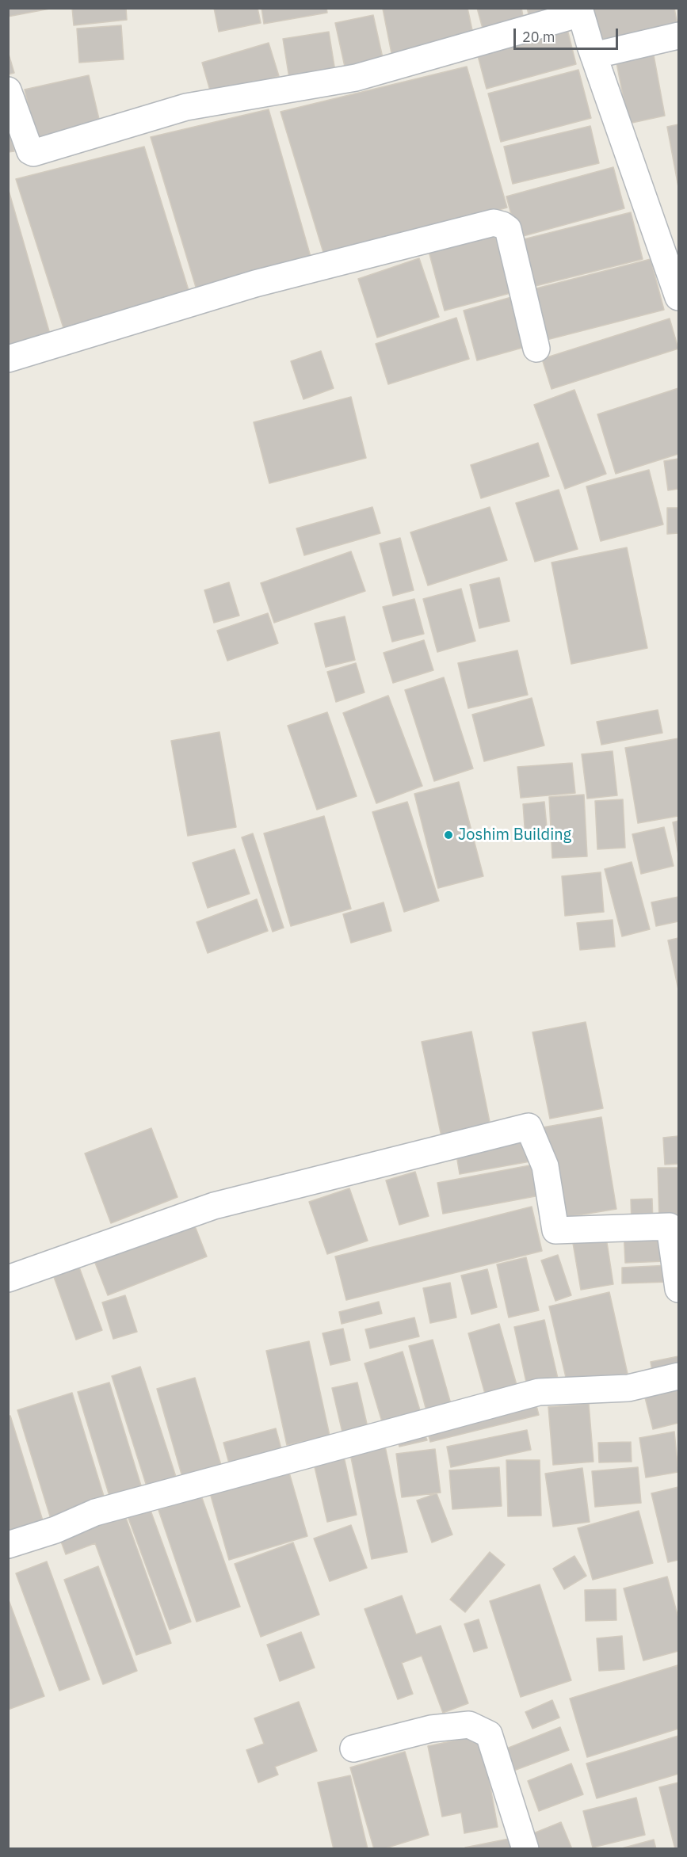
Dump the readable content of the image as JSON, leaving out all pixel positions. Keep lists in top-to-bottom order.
{
  "places": ["Joshim Building"],
  "scale_bar": "20 m"
}
